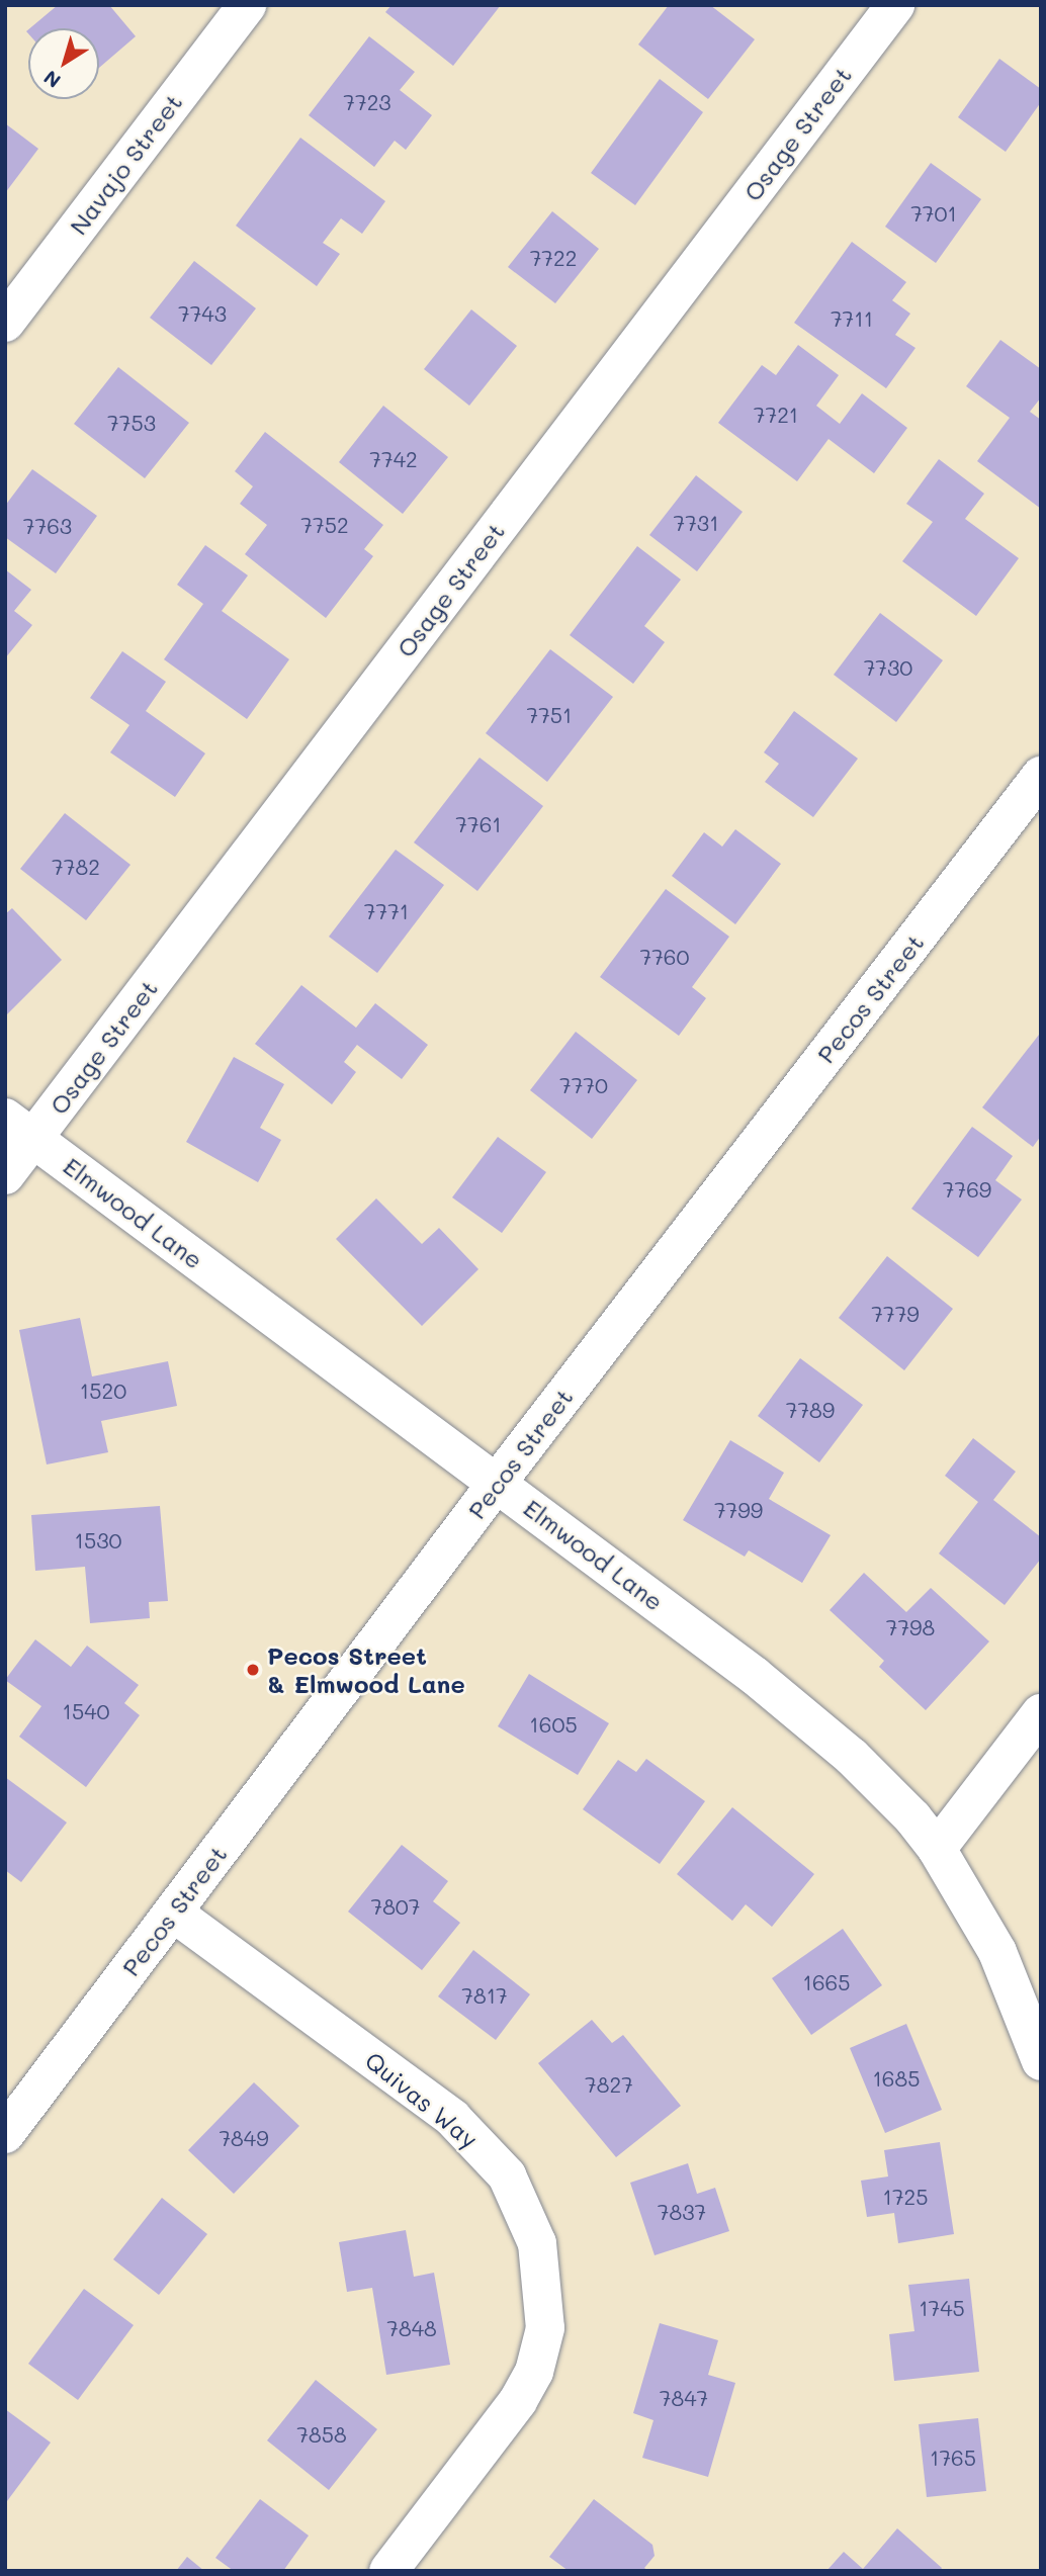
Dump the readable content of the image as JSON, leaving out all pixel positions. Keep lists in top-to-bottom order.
{
  "streets": {
    "street": [
      "Osage Street",
      "Navajo Street",
      "Pecos Street",
      "Elmwood Lane",
      "Quivas Way"
    ]
  },
  "crossings": [
    ["Osage Street", "Elmwood Lane"],
    ["Pecos Street", "Elmwood Lane"],
    ["Pecos Street", "Quivas Way"]
  ],
  "places": ["Pecos Street & Elmwood Lane"],
  "house_numbers": [
    "7723",
    "7701",
    "7722",
    "7743",
    "7711",
    "7721",
    "7753",
    "7742",
    "7731",
    "7752",
    "7763",
    "7730",
    "7751",
    "7761",
    "7782",
    "7771",
    "7760",
    "7770",
    "7769",
    "7779",
    "1520",
    "7789",
    "7799",
    "1530",
    "7798",
    "1540",
    "1605",
    "7807",
    "1665",
    "7817",
    "1685",
    "7827",
    "7849",
    "1725",
    "7837",
    "1745",
    "7848",
    "7847",
    "7858",
    "1765"
  ],
  "north": "bottom left"
}
